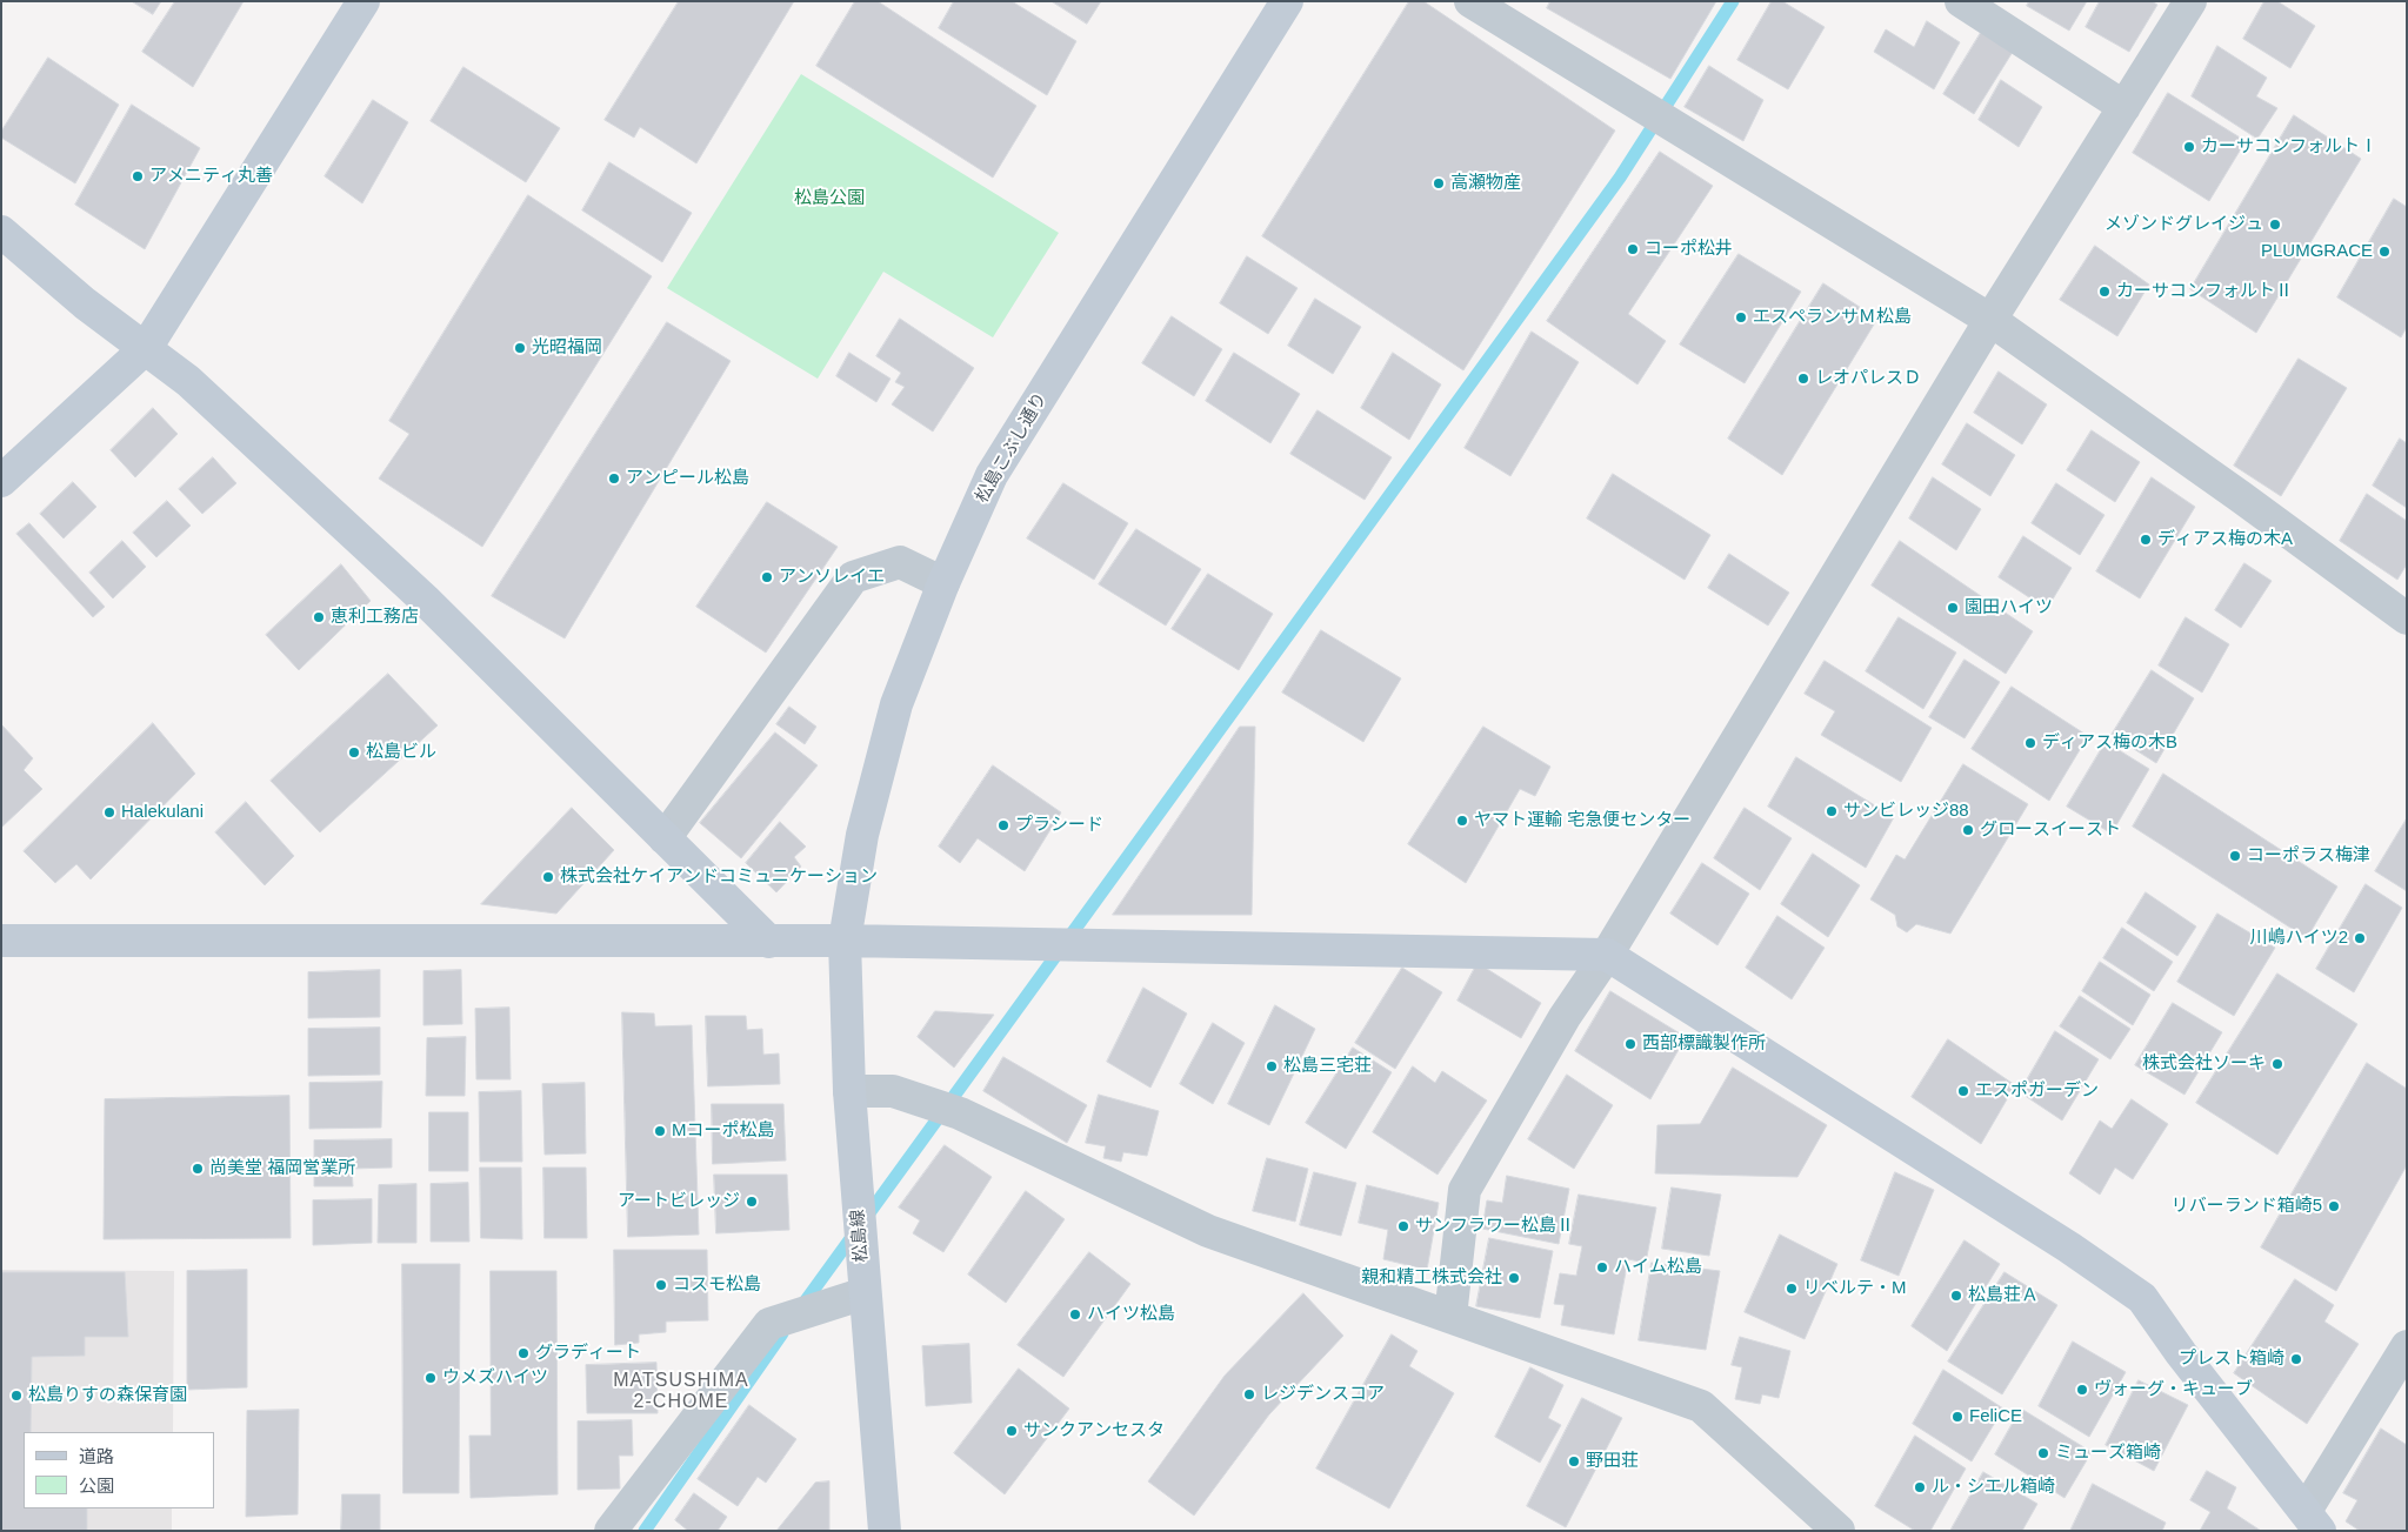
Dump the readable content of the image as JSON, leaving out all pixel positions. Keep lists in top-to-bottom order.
{
  "streets": {
    "street": ["松島こぶし通り", "松島線"]
  },
  "crossings": [
    ["松島こぶし通り", "松島線"]
  ],
  "districts": ["MATSUSHIMA 2-CHOME"],
  "parks": ["松島公園"],
  "places": [
    "カーサコンフォルトⅠ",
    "アメニティ丸善",
    "高瀬物産",
    "メゾンドグレイジュ",
    "コーポ松井",
    "PLUMGRACE",
    "カーサコンフォルトⅡ",
    "エスペランサＭ松島",
    "光昭福岡",
    "レオパレスＤ",
    "アンピール松島",
    "ディアス梅の木A",
    "アンソレイエ",
    "園田ハイツ",
    "恵利工務店",
    "ディアス梅の木B",
    "松島ビル",
    "サンビレッジ88",
    "Halekulani",
    "ヤマト運輸 宅急便センター",
    "プラシード",
    "グロースイースト",
    "コーポラス梅津",
    "株式会社ケイアンドコミュニケーション",
    "川嶋ハイツ2",
    "西部標識製作所",
    "株式会社ソーキ",
    "松島三宅荘",
    "エスポガーデン",
    "Mコーポ松島",
    "尚美堂 福岡営業所",
    "アートビレッジ",
    "リバーランド箱崎5",
    "サンフラワー松島Ⅱ",
    "ハイム松島",
    "親和精工株式会社",
    "コスモ松島",
    "リベルテ・M",
    "松島荘Ａ",
    "ハイツ松島",
    "グラディート",
    "プレスト箱崎",
    "ウメズハイツ",
    "ヴォーグ・キューブ",
    "レジデンスコア",
    "松島りすの森保育園",
    "FeliCE",
    "サンクアンセスタ",
    "ミューズ箱崎",
    "野田荘",
    "ル・シエル箱崎"
  ],
  "legend": ["道路", "公園"]
}
